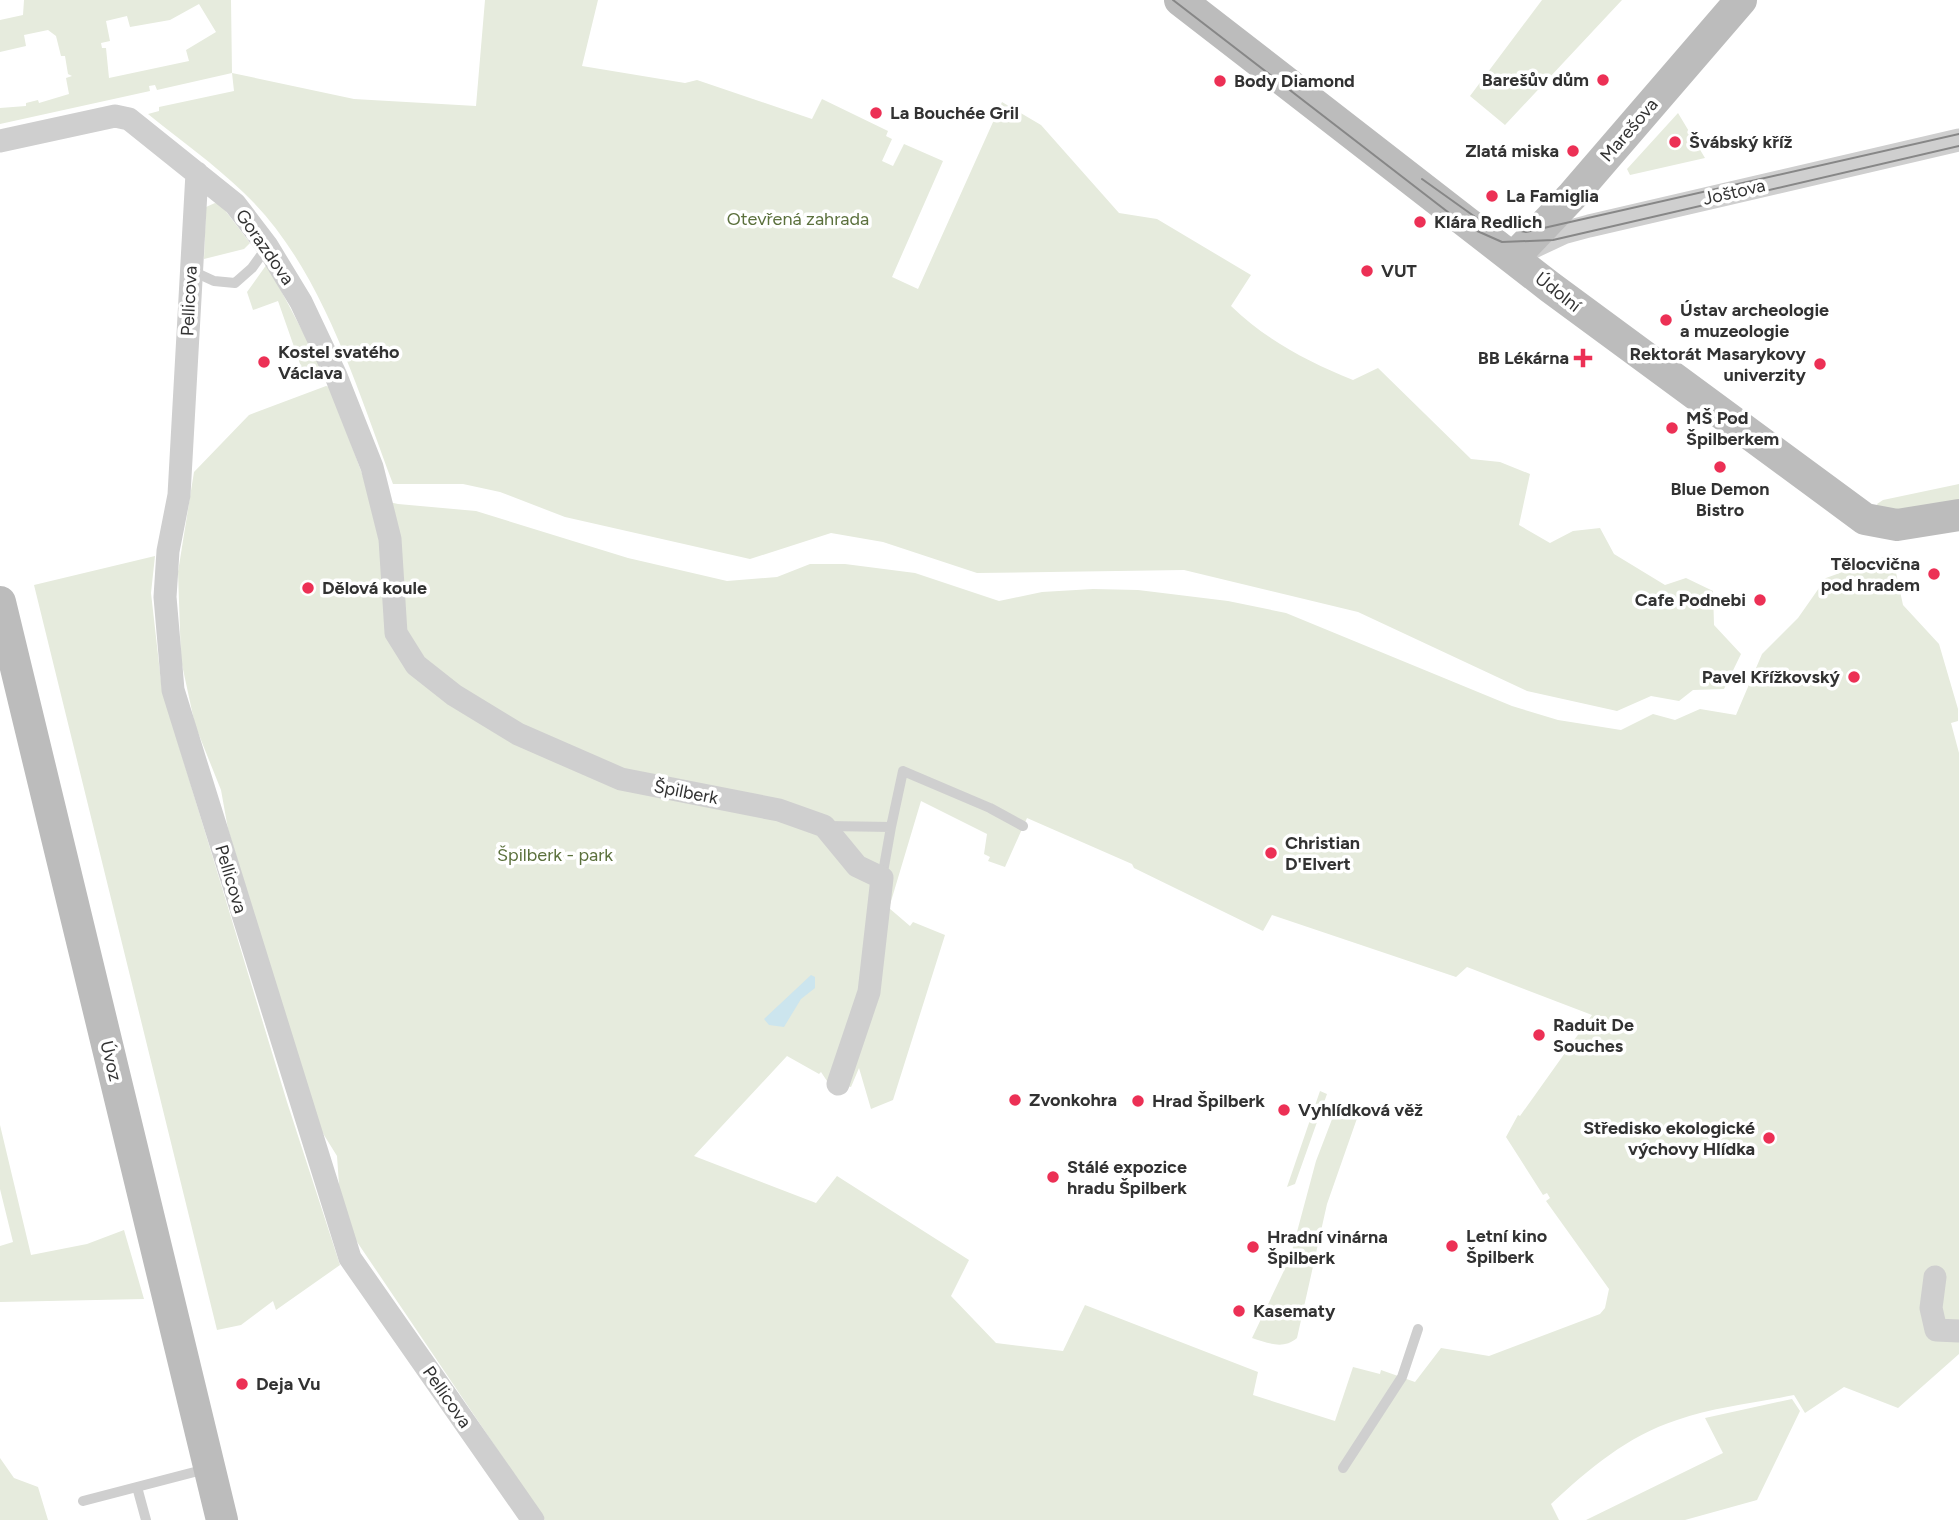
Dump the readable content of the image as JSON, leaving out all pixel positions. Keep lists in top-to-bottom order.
{
  "streets": {
    "street": [
      "Marešova",
      "Joštova",
      "Gorazdova",
      "Údolní",
      "Pellicova",
      "Špilberk",
      "Úvoz"
    ]
  },
  "crossings": [
    ["Marešova", "Joštova"],
    ["Marešova", "Údolní"],
    ["Joštova", "Údolní"],
    ["Gorazdova", "Pellicova"],
    ["Gorazdova", "Špilberk"]
  ],
  "parks": ["Otevřená zahrada", "Špilberk - park"],
  "places": {
    "other": [
      "Barešův dům",
      "Body Diamond",
      "La Bouchée Gril",
      "Švábský kříž",
      "Zlatá miska",
      "La Famiglia",
      "Klára Redlich",
      "VUT",
      "Ústav archeologie a muzeologie",
      "Kostel svatého Václava",
      "Rektorát Masarykovy univerzity",
      "MŠ Pod Špilberkem",
      "Blue Demon Bistro",
      "Tělocvična pod hradem",
      "Dělová koule",
      "Cafe Podnebi",
      "Pavel Křížkovský",
      "Christian D'Elvert",
      "Raduit De Souches",
      "Zvonkohra",
      "Hrad Špilberk",
      "Vyhlídková věž",
      "Středisko ekologické výchovy Hlídka",
      "Stálé expozice hradu Špilberk",
      "Letní kino Špilberk",
      "Hradní vinárna Špilberk",
      "Kasematy",
      "Deja Vu"
    ],
    "health": ["BB Lékárna"]
  }
}
